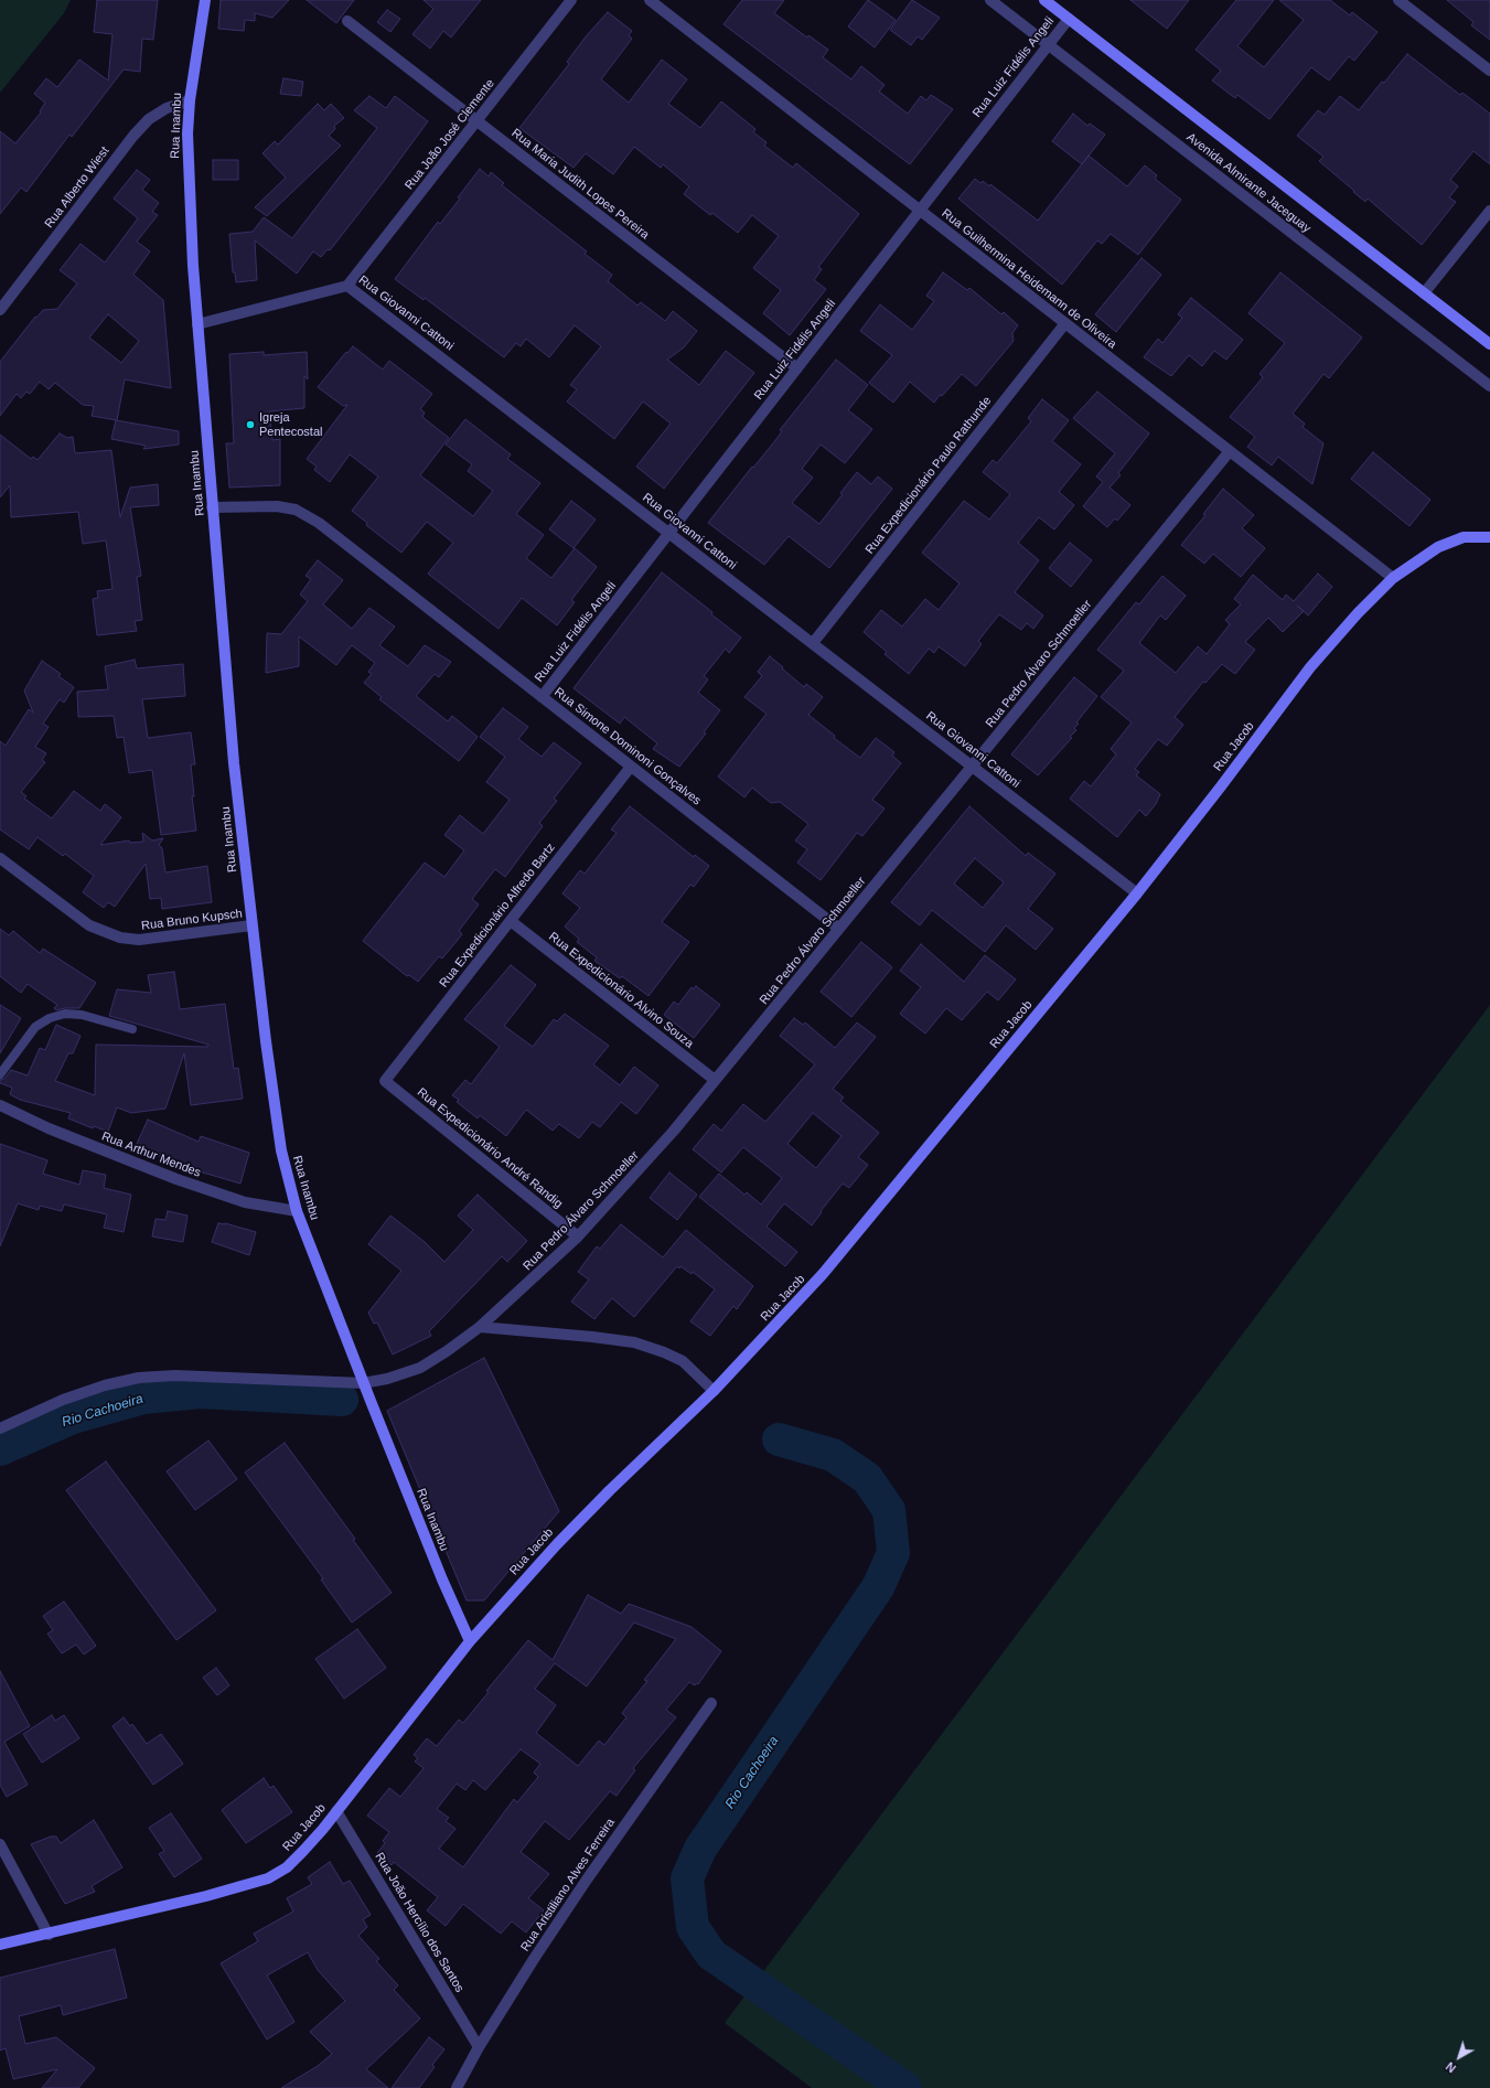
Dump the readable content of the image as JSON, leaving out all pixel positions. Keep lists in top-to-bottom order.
{
  "streets": {
    "street": [
      "Rua Luiz Fidélis Angeli",
      "Rua Inambu",
      "Rua João José Clemente",
      "Avenida Almirante Jaceguay",
      "Rua Maria Judith Lopes Pereira",
      "Rua Alberto Wiest",
      "Rua Guilhermina Heidemann de Oliveira",
      "Rua Giovanni Cattoni",
      "Rua Expedicionário Paulo Rathunde",
      "Rua Pedro Álvaro Schmoeller",
      "Rua Simone Dominoni Gonçalves",
      "Rua Jacob",
      "Rua Expedicionário Alfredo Bartz",
      "Rua Bruno Kupsch",
      "Rua Expedicionário Alvino Souza",
      "Rua Expedicionário André Randig",
      "Rua Arthur Mendes",
      "Rua Aristiliano Alves Ferreira",
      "Rua João Hercílio dos Santos"
    ]
  },
  "crossings": [
    ["Rua Luiz Fidélis Angeli", "Avenida Almirante Jaceguay"],
    ["Rua Luiz Fidélis Angeli", "Rua Maria Judith Lopes Pereira"],
    ["Rua Luiz Fidélis Angeli", "Rua Guilhermina Heidemann de Oliveira"],
    ["Rua Luiz Fidélis Angeli", "Rua Giovanni Cattoni"],
    ["Rua Luiz Fidélis Angeli", "Rua Simone Dominoni Gonçalves"],
    ["Rua Inambu", "Rua Alberto Wiest"],
    ["Rua Inambu", "Rua Giovanni Cattoni"],
    ["Rua Inambu", "Rua Pedro Álvaro Schmoeller"],
    ["Rua Inambu", "Rua Simone Dominoni Gonçalves"],
    ["Rua Inambu", "Rua Jacob"],
    ["Rua Inambu", "Rua Bruno Kupsch"],
    ["Rua Inambu", "Rua Arthur Mendes"],
    ["Rua João José Clemente", "Rua Maria Judith Lopes Pereira"],
    ["Rua João José Clemente", "Rua Giovanni Cattoni"],
    ["Rua Guilhermina Heidemann de Oliveira", "Rua Expedicionário Paulo Rathunde"],
    ["Rua Guilhermina Heidemann de Oliveira", "Rua Pedro Álvaro Schmoeller"],
    ["Rua Guilhermina Heidemann de Oliveira", "Rua Jacob"],
    ["Rua Giovanni Cattoni", "Rua Expedicionário Paulo Rathunde"],
    ["Rua Giovanni Cattoni", "Rua Pedro Álvaro Schmoeller"],
    ["Rua Giovanni Cattoni", "Rua Jacob"],
    ["Rua Pedro Álvaro Schmoeller", "Rua Simone Dominoni Gonçalves"],
    ["Rua Pedro Álvaro Schmoeller", "Rua Expedicionário Alvino Souza"],
    ["Rua Pedro Álvaro Schmoeller", "Rua Expedicionário André Randig"],
    ["Rua Simone Dominoni Gonçalves", "Rua Expedicionário Alfredo Bartz"],
    ["Rua Jacob", "Rua João Hercílio dos Santos"],
    ["Rua Expedicionário Alfredo Bartz", "Rua Expedicionário Alvino Souza"],
    ["Rua Expedicionário Alfredo Bartz", "Rua Expedicionário André Randig"],
    ["Rua Aristiliano Alves Ferreira", "Rua João Hercílio dos Santos"]
  ],
  "water": ["Rio Cachoeira"],
  "places": ["Igreja Pentecostal"],
  "north": "bottom left"
}
